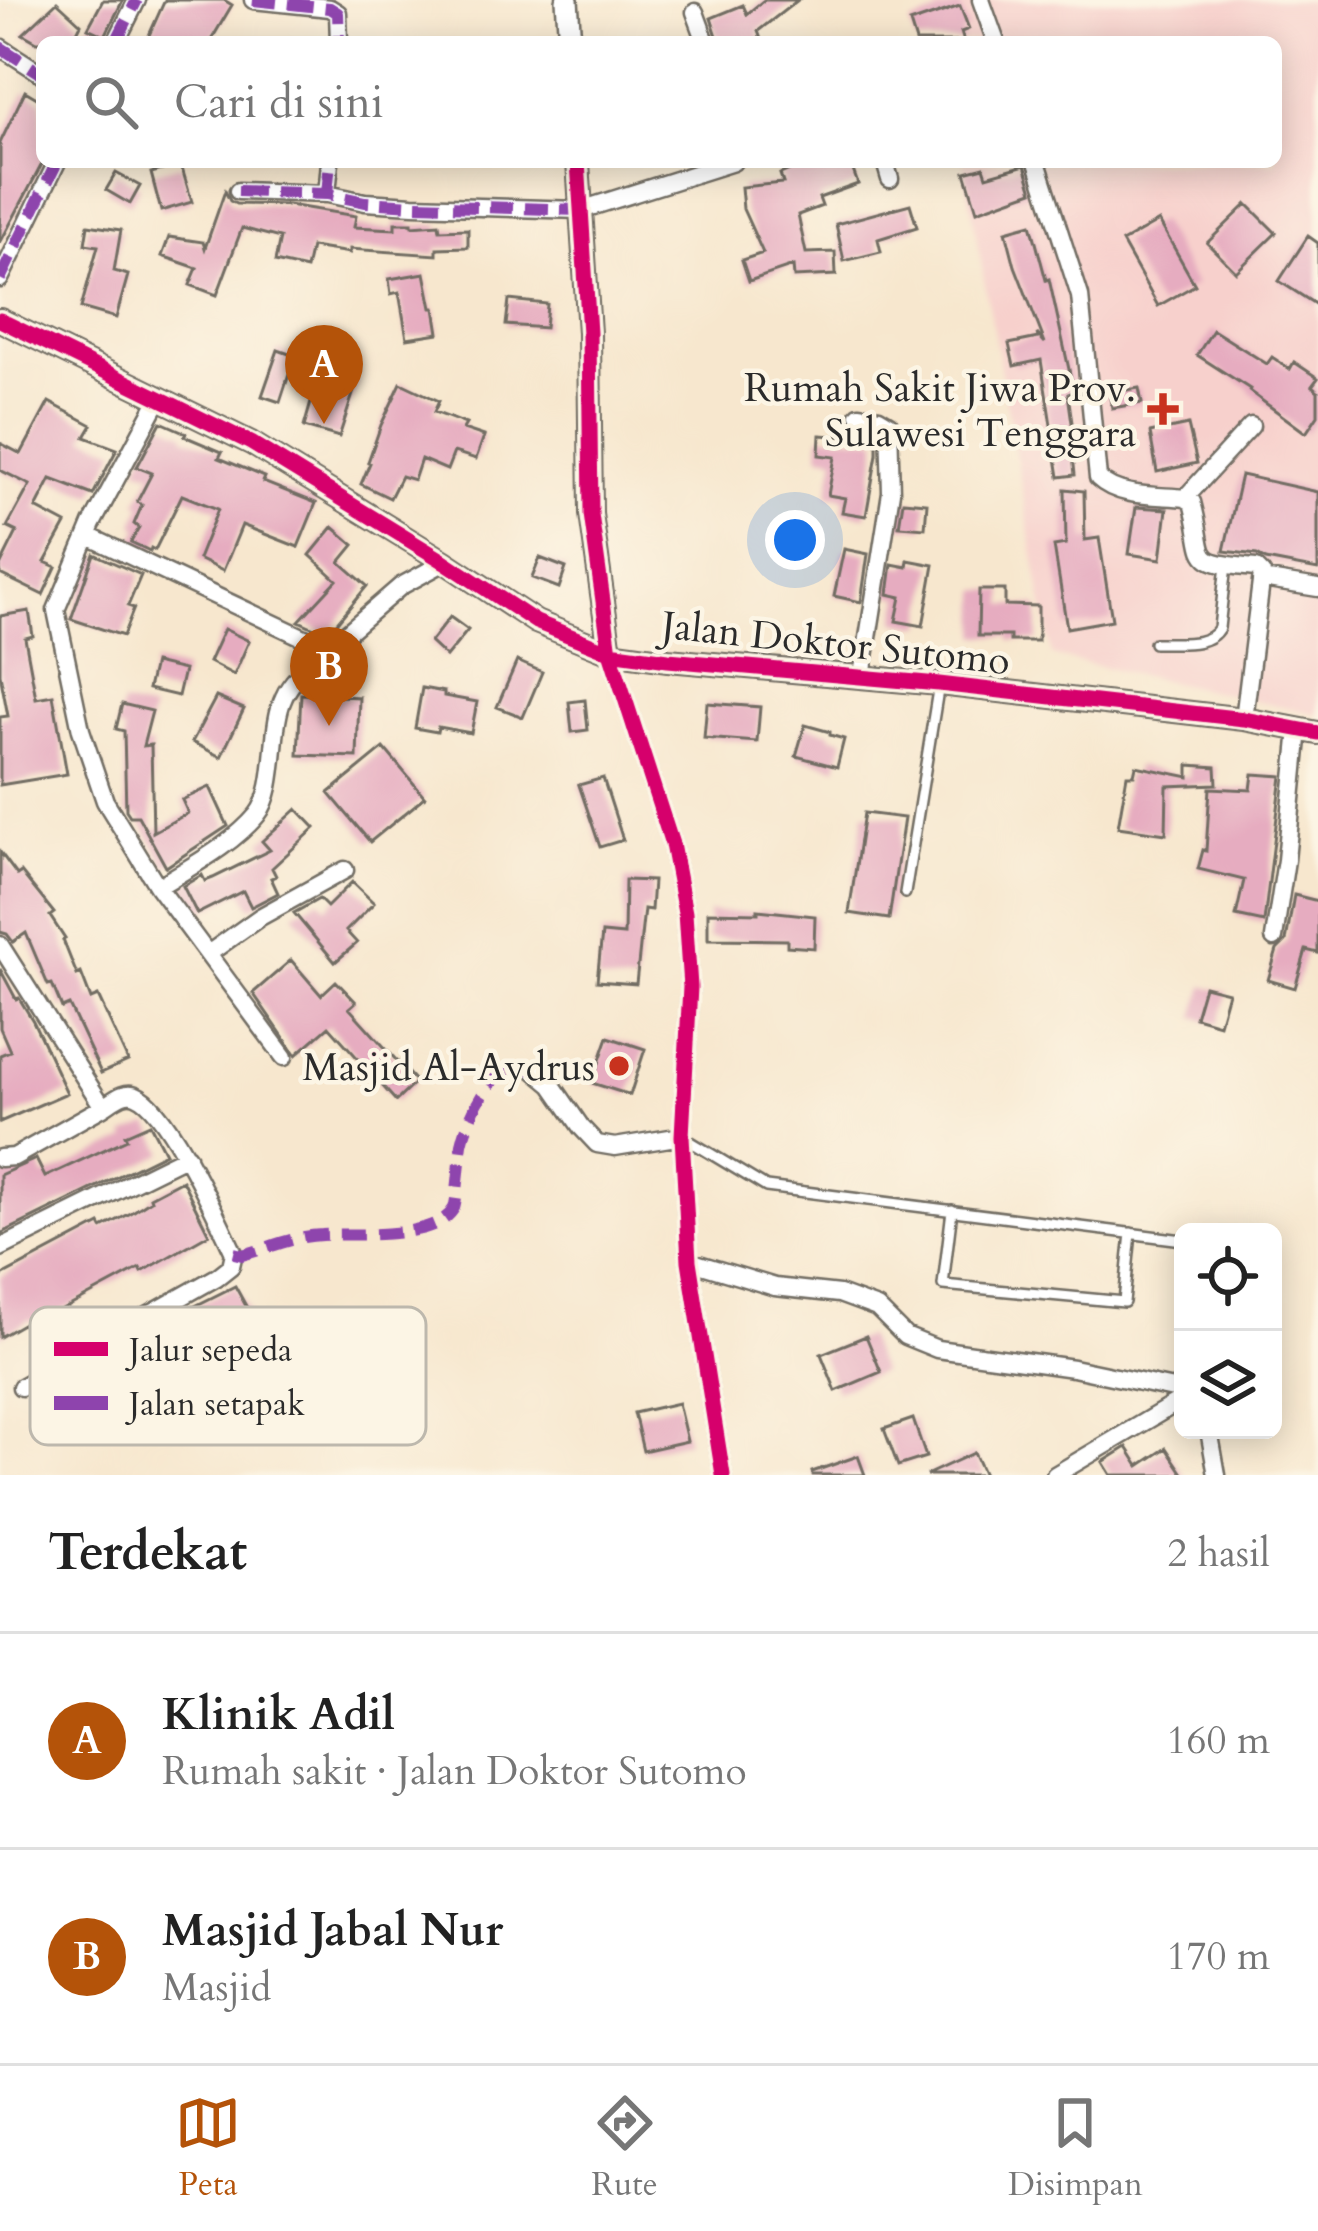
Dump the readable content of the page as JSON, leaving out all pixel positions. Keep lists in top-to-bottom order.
{
  "streets": {
    "street": ["Jalan Doktor Sutomo"]
  },
  "places": {
    "health": ["Rumah Sakit Jiwa Prov. Sulawesi Tenggara"],
    "other": ["Masjid Al-Aydrus"]
  },
  "legend": ["Jalur sepeda", "Jalan setapak"],
  "page": {
    "search": "Cari di sini",
    "pins": ["A", "B"],
    "heading": ["Terdekat", "2 hasil"],
    "list": [
      {
        "mark": "A",
        "name": "Klinik Adil",
        "note": "Rumah sakit · Jalan Doktor Sutomo",
        "value": "160 m"
      },
      {
        "mark": "B",
        "name": "Masjid Jabal Nur",
        "note": "Masjid",
        "value": "170 m"
      }
    ],
    "nav": ["Peta", "Rute", "Disimpan"]
  }
}
